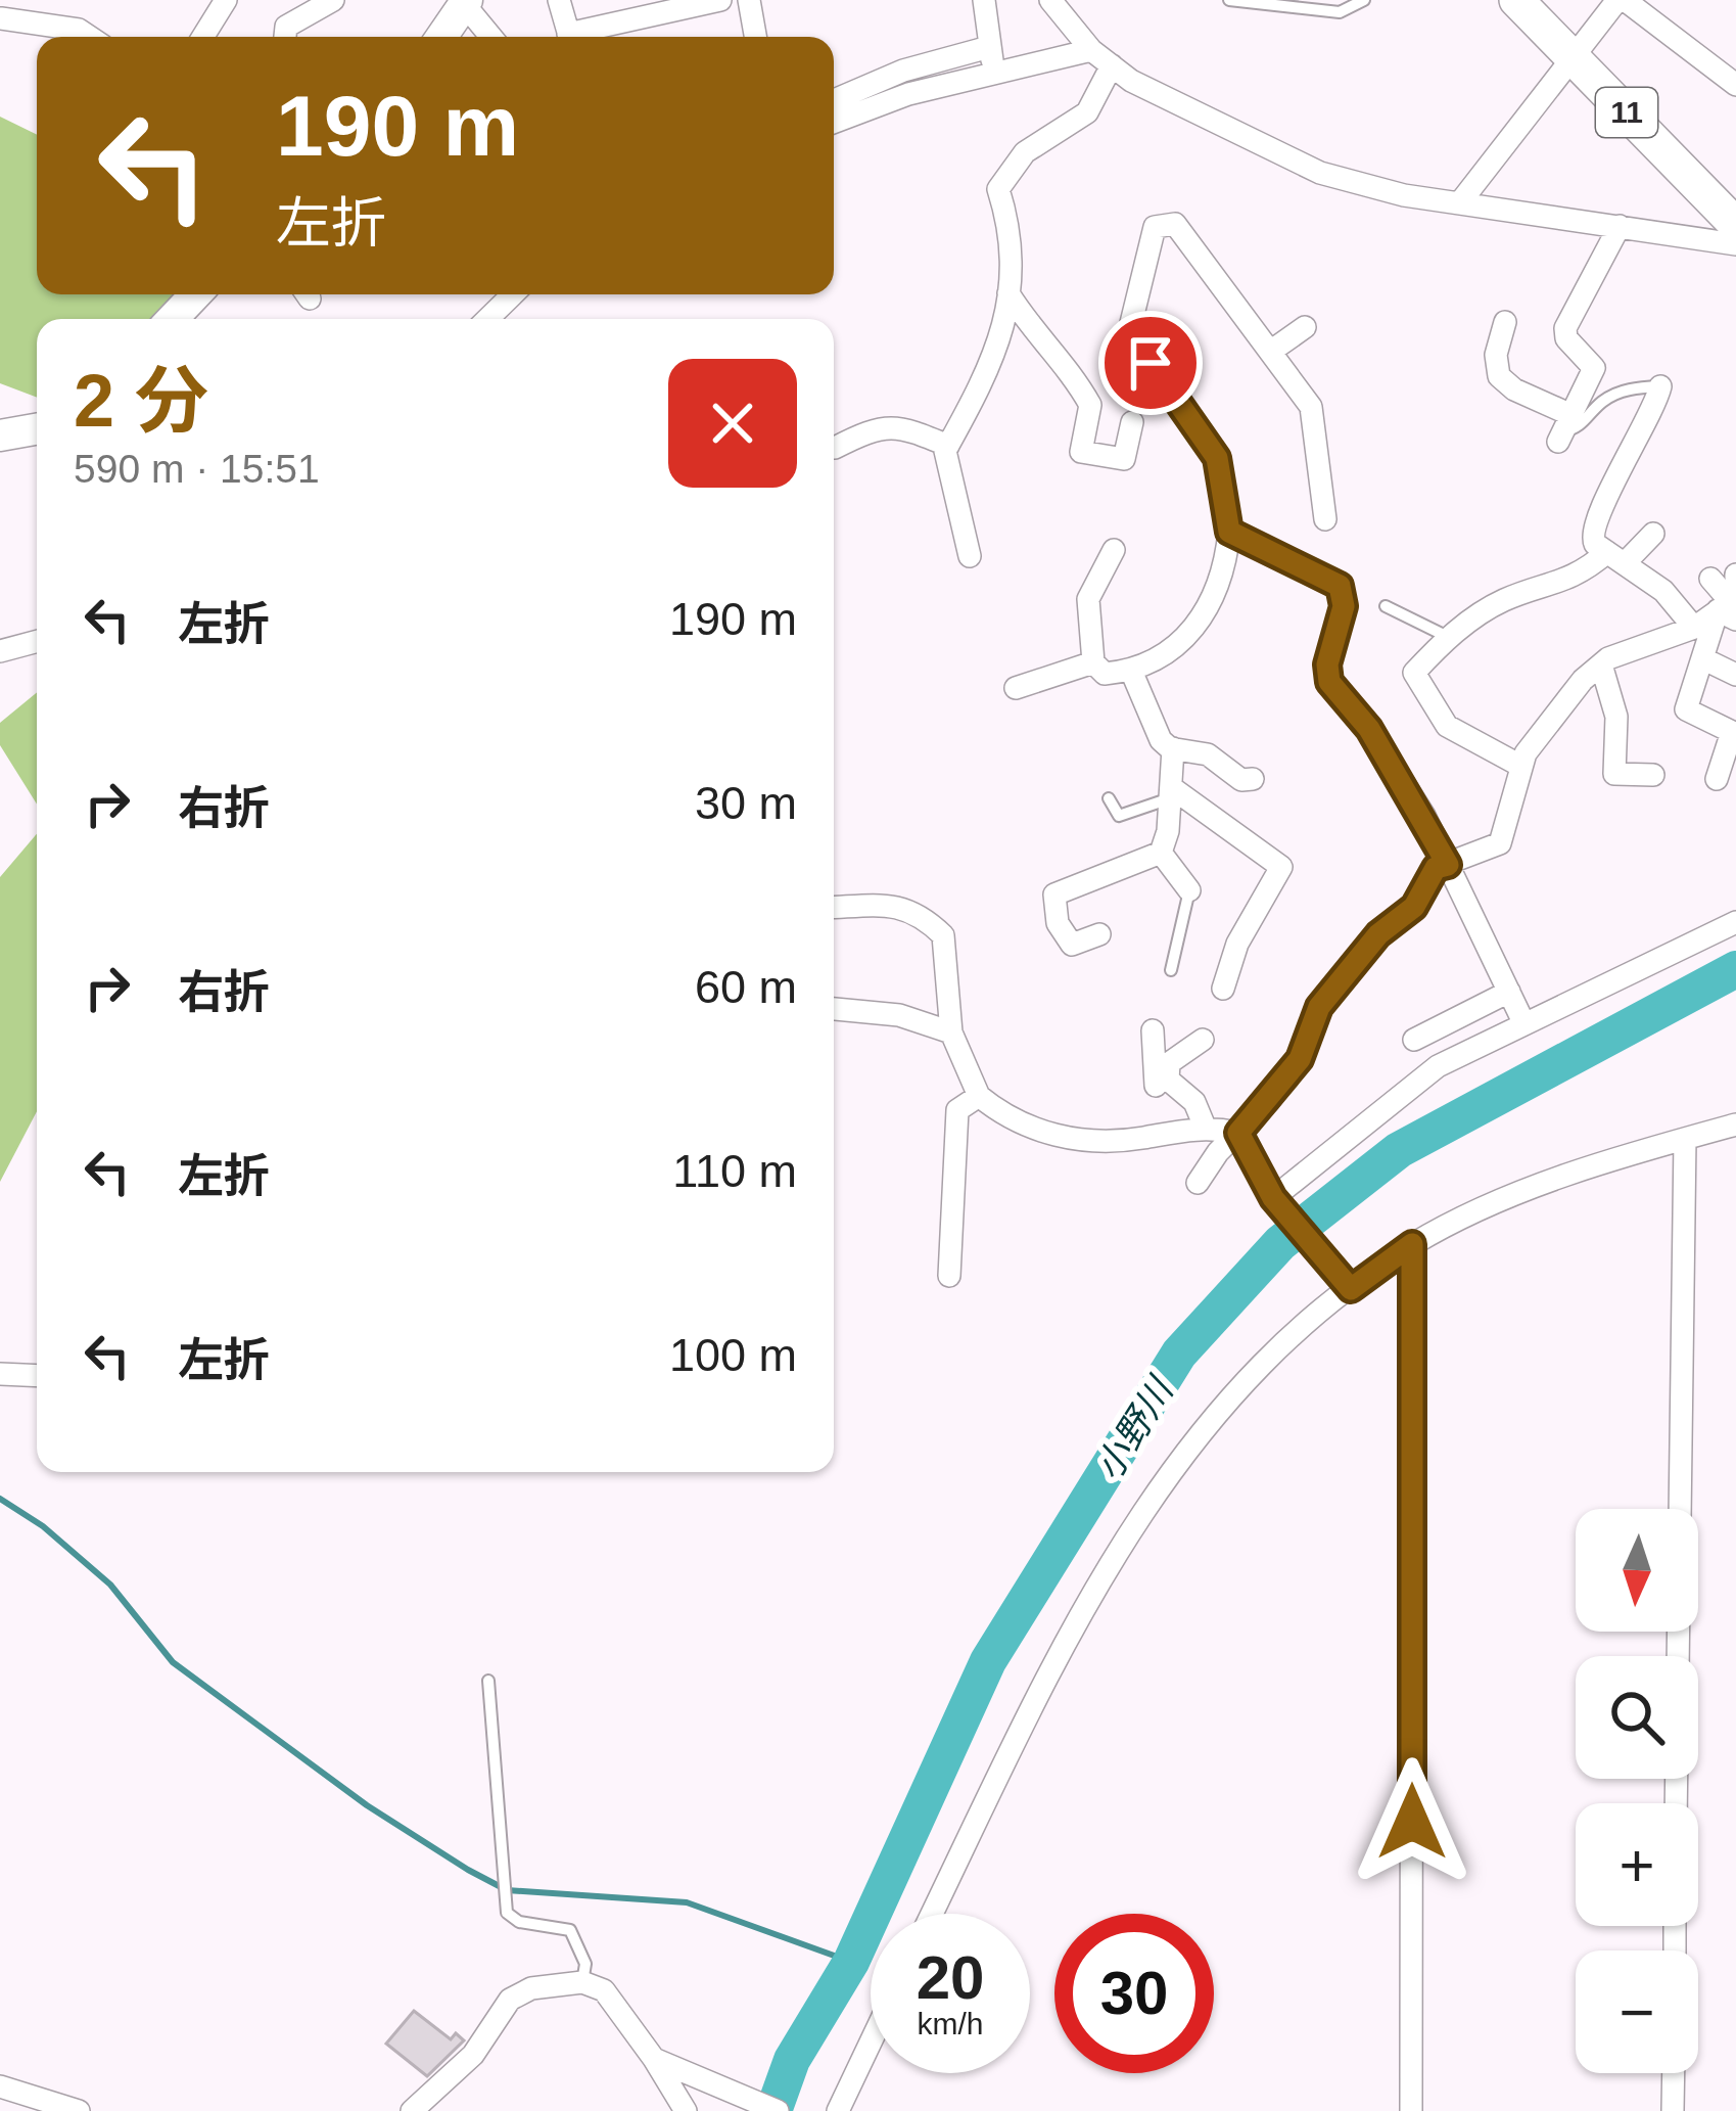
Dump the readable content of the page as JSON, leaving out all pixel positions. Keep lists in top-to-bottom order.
{
  "streets": {
    "main road": ["11"]
  },
  "water": ["小野川"],
  "north": "bottom",
  "page": {
    "turn": ["190 m", "左折"],
    "heading": ["2 分", "590 m · 15:51"],
    "list": [
      {
        "name": "左折",
        "value": "190 m"
      },
      {
        "name": "右折",
        "value": "30 m"
      },
      {
        "name": "右折",
        "value": "60 m"
      },
      {
        "name": "左折",
        "value": "110 m"
      },
      {
        "name": "左折",
        "value": "100 m"
      }
    ],
    "map_buttons": ["+", "−"],
    "speed": "20 km/h",
    "limit": "30"
  }
}
